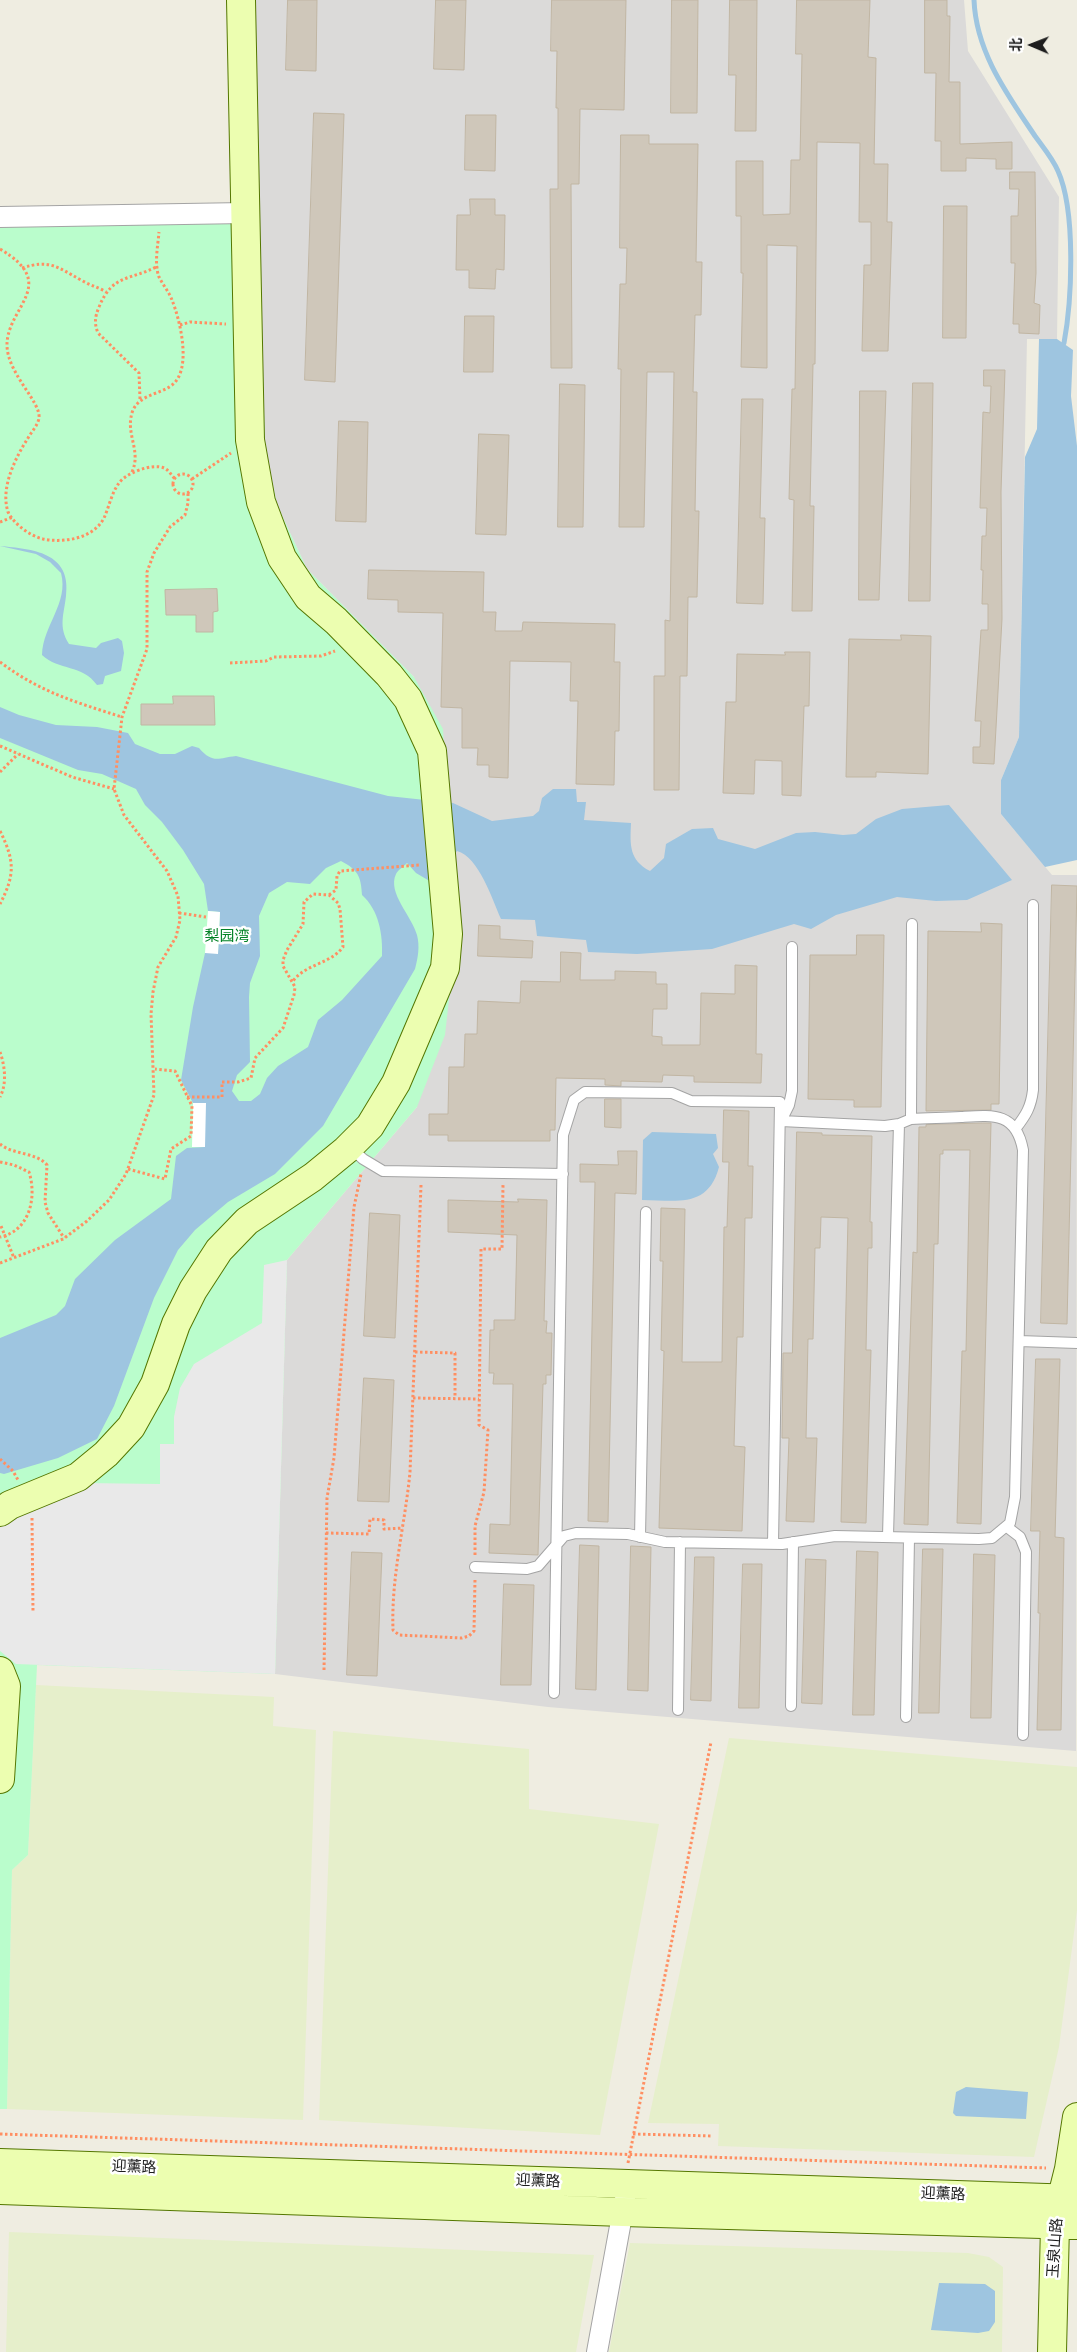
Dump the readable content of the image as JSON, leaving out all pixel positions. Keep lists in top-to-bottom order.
{
  "streets": {
    "street": ["迎薰路", "玉泉山路"]
  },
  "crossings": [
    ["迎薰路", "玉泉山路"]
  ],
  "parks": ["梨园湾"],
  "north": "left"
}
